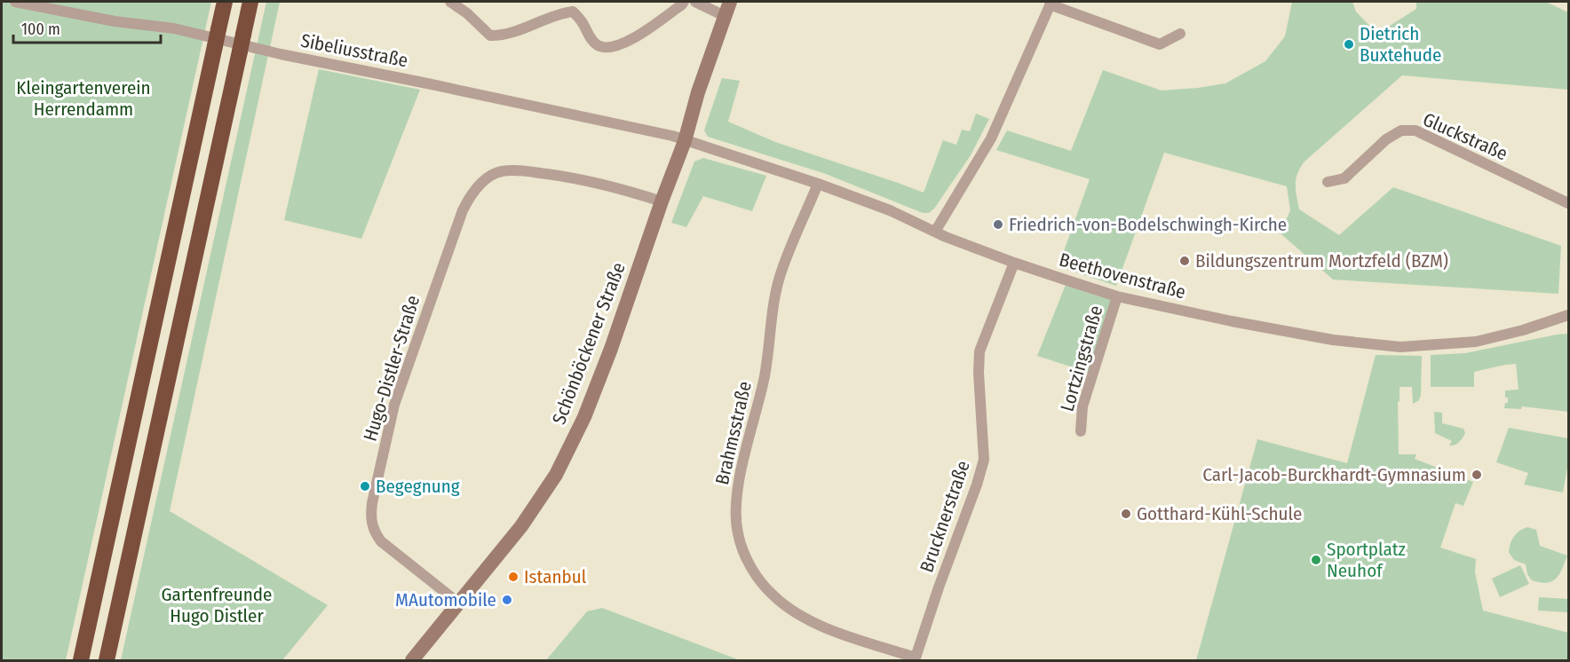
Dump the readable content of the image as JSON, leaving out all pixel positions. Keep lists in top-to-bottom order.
{
  "streets": {
    "main road": ["Schönböckener Straße"],
    "street": [
      "Sibeliusstraße",
      "Gluckstraße",
      "Beethovenstraße",
      "Lortzingstraße",
      "Hugo-Distler-Straße",
      "Brahmsstraße",
      "Brucknerstraße"
    ]
  },
  "crossings": [
    ["Sibeliusstraße", "Beethovenstraße"],
    ["Sibeliusstraße", "Schönböckener Straße"],
    ["Beethovenstraße", "Schönböckener Straße"],
    ["Beethovenstraße", "Lortzingstraße"],
    ["Beethovenstraße", "Brahmsstraße"],
    ["Beethovenstraße", "Brucknerstraße"],
    ["Schönböckener Straße", "Hugo-Distler-Straße"],
    ["Brahmsstraße", "Brucknerstraße"]
  ],
  "parks": ["Kleingartenverein Herrendamm", "Gartenfreunde Hugo Distler"],
  "places": [
    "Dietrich Buxtehude",
    "Friedrich-von-Bodelschwingh-Kirche",
    "Bildungszentrum Mortzfeld (BZM)",
    "Carl-Jacob-Burckhardt-Gymnasium",
    "Begegnung",
    "Gotthard-Kühl-Schule",
    "Sportplatz Neuhof",
    "Istanbul",
    "MAutomobile"
  ],
  "scale_bar": "100 m"
}
